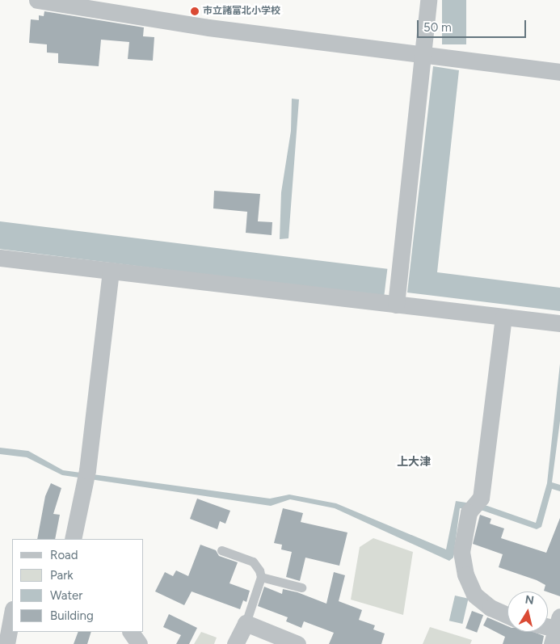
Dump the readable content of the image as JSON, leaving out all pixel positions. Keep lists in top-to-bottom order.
{
  "districts": ["上大津"],
  "places": ["市立諸富北小学校"],
  "legend": [
    "Road",
    "Park",
    "Water",
    "Building"
  ],
  "scale_bar": "50 m",
  "north": "top"
}
